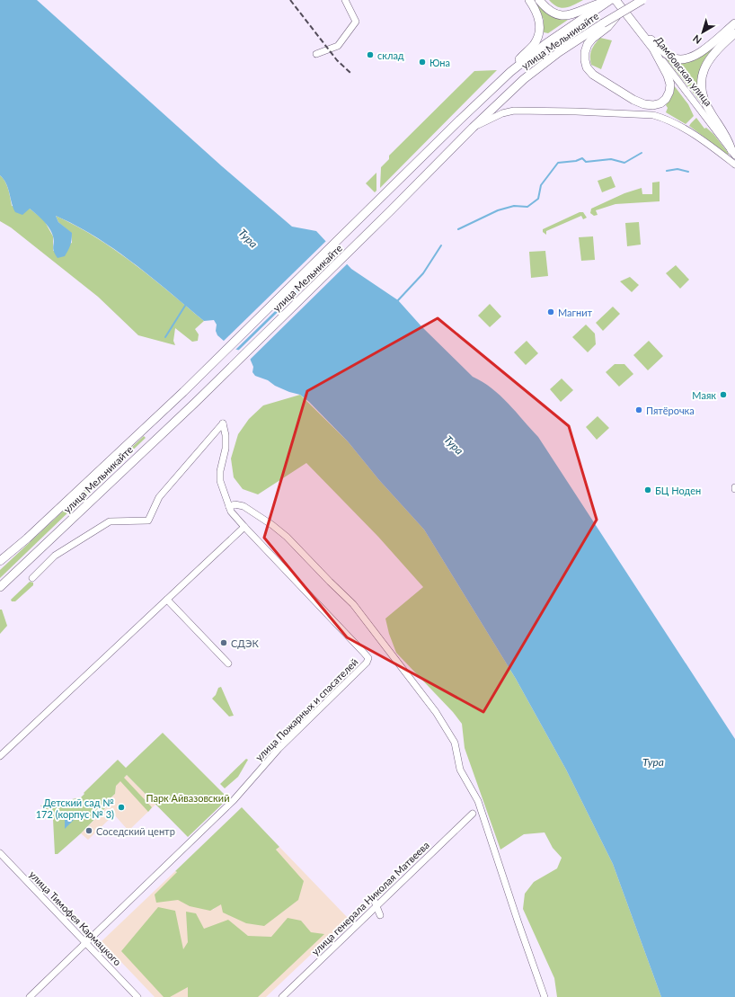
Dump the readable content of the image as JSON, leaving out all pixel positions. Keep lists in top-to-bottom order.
{
  "streets": {
    "main road": ["улица Мельникайте", "Дамбовская улица"],
    "street": ["улица Пожарных и спасателей", "улица генерала Николая Матвеева", "улица Тимофея Кармацкого"]
  },
  "crossings": [
    ["улица Мельникайте", "Дамбовская улица"],
    ["улица Пожарных и спасателей", "улица Тимофея Кармацкого"]
  ],
  "water": ["Тура"],
  "parks": ["Парк Айвазовский"],
  "places": [
    "склад",
    "Юна",
    "Магнит",
    "Маяк",
    "Пятёрочка",
    "БЦ Ноден",
    "СДЭК",
    "Детский сад № 172 (корпус № 3)",
    "Соседский центр"
  ],
  "north": "bottom left"
}
